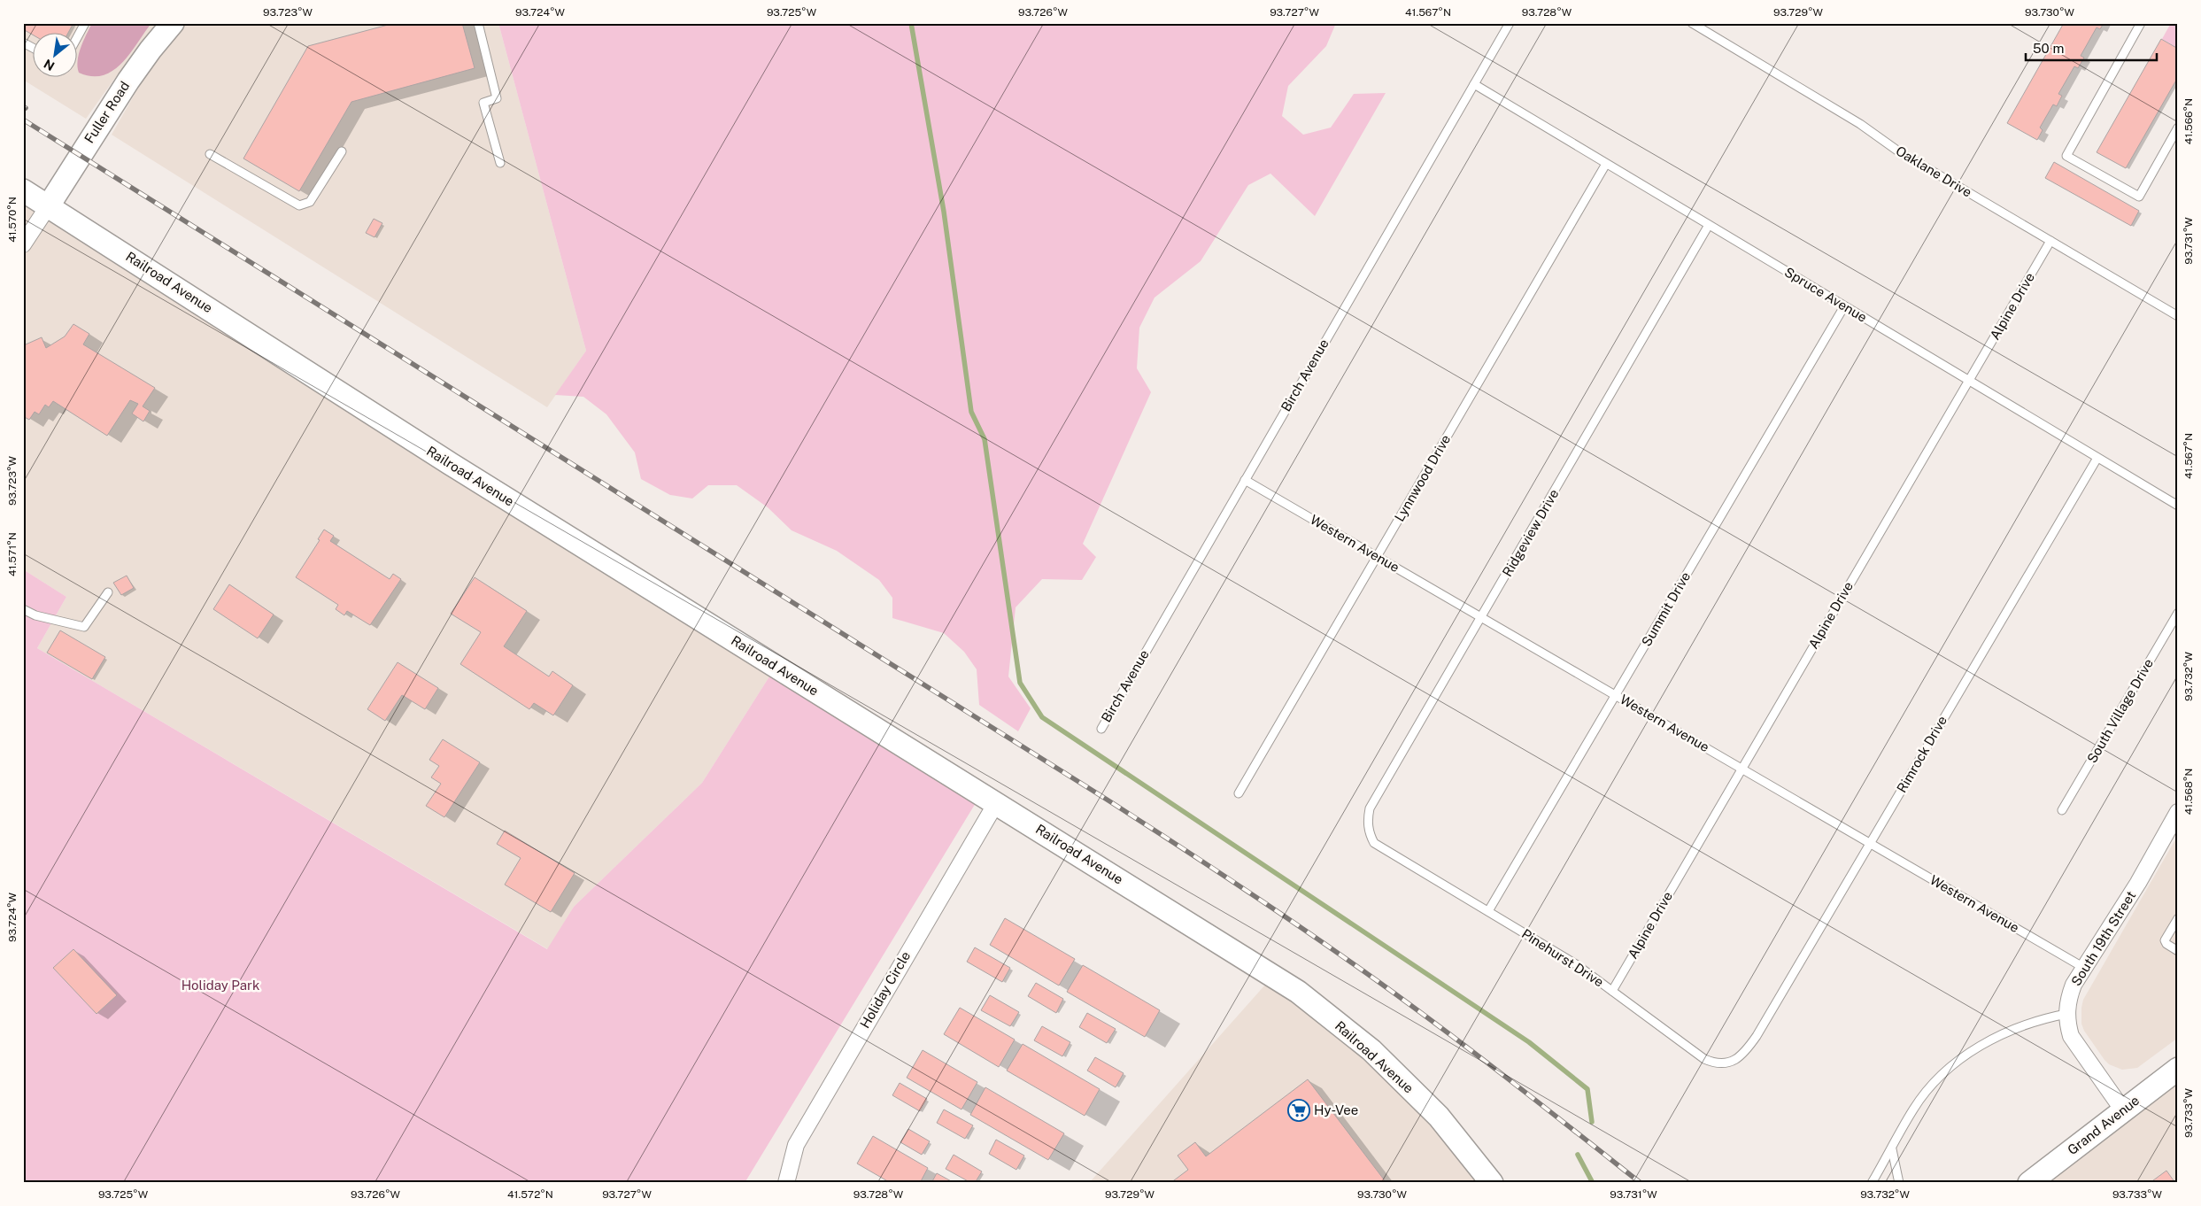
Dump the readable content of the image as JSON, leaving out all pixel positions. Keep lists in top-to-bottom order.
{
  "streets": {
    "main road": ["Fuller Road", "Railroad Avenue", "Grand Avenue"],
    "street": ["South 19th Street", "Holiday Circle"],
    "lane": [
      "Oaklane Drive",
      "Spruce Avenue",
      "Alpine Drive",
      "Birch Avenue",
      "Lynnwood Drive",
      "Ridgeview Drive",
      "Western Avenue",
      "Summit Drive",
      "South Village Drive",
      "Rimrock Drive",
      "Pinehurst Drive"
    ]
  },
  "crossings": [
    ["Fuller Road", "Railroad Avenue"],
    ["Oaklane Drive", "Alpine Drive"],
    ["Railroad Avenue", "Holiday Circle"],
    ["Spruce Avenue", "Alpine Drive"],
    ["Spruce Avenue", "Birch Avenue"],
    ["Spruce Avenue", "Lynnwood Drive"],
    ["Spruce Avenue", "Ridgeview Drive"],
    ["Spruce Avenue", "Summit Drive"],
    ["Spruce Avenue", "Rimrock Drive"],
    ["Alpine Drive", "Western Avenue"],
    ["Alpine Drive", "Pinehurst Drive"],
    ["Birch Avenue", "Western Avenue"],
    ["Lynnwood Drive", "Western Avenue"],
    ["Ridgeview Drive", "Western Avenue"],
    ["Ridgeview Drive", "Pinehurst Drive"],
    ["Western Avenue", "Summit Drive"],
    ["Western Avenue", "Rimrock Drive"],
    ["Western Avenue", "South 19th Street"],
    ["Summit Drive", "Pinehurst Drive"],
    ["Rimrock Drive", "Pinehurst Drive"],
    ["South 19th Street", "Grand Avenue"]
  ],
  "parks": ["Holiday Park"],
  "places": {
    "supermarket": ["Hy-Vee"]
  },
  "scale_bar": "50 m",
  "north": "bottom left",
  "coordinates": [
    "93.723°W",
    "93.724°W",
    "93.725°W",
    "93.726°W",
    "93.727°W",
    "41.567°N",
    "93.728°W",
    "93.729°W",
    "93.730°W",
    "41.566°N",
    "41.570°N",
    "93.731°W",
    "41.571°N",
    "93.732°W",
    "41.568°N",
    "93.733°W",
    "41.572°N"
  ]
}
